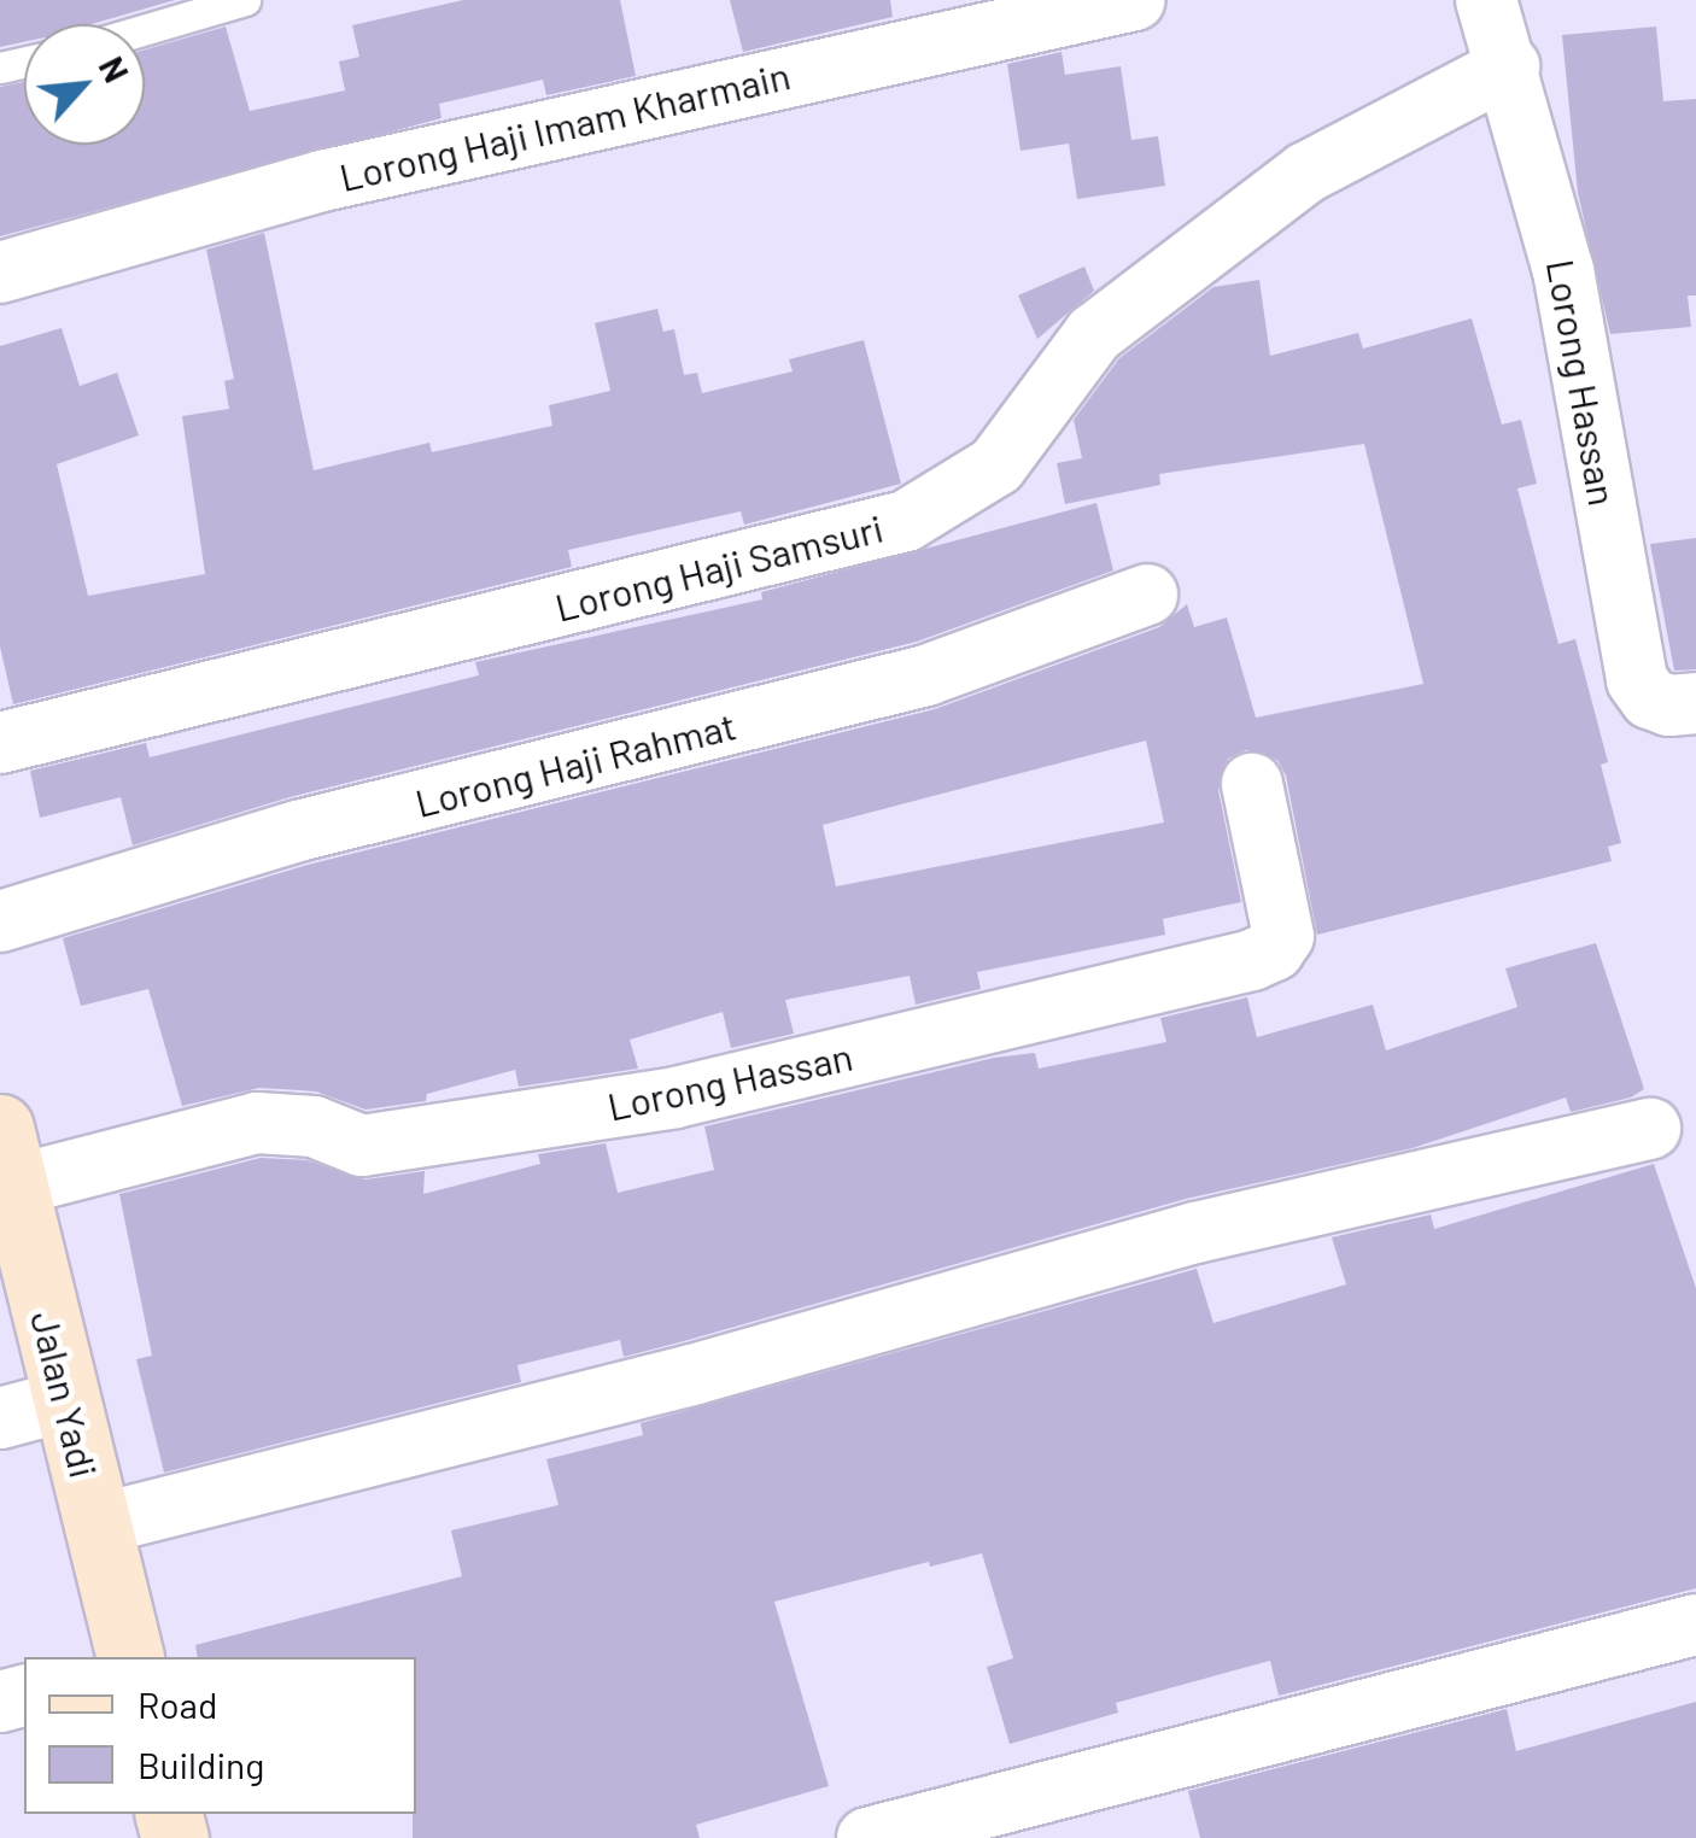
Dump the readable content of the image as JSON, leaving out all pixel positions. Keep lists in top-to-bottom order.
{
  "streets": {
    "street": [
      "Lorong Haji Imam Kharmain",
      "Lorong Hassan",
      "Lorong Haji Samsuri",
      "Lorong Haji Rahmat",
      "Jalan Yadi"
    ]
  },
  "crossings": [
    ["Lorong Hassan", "Lorong Haji Samsuri"],
    ["Lorong Hassan", "Jalan Yadi"]
  ],
  "legend": ["Road", "Building"],
  "north": "top right"
}
